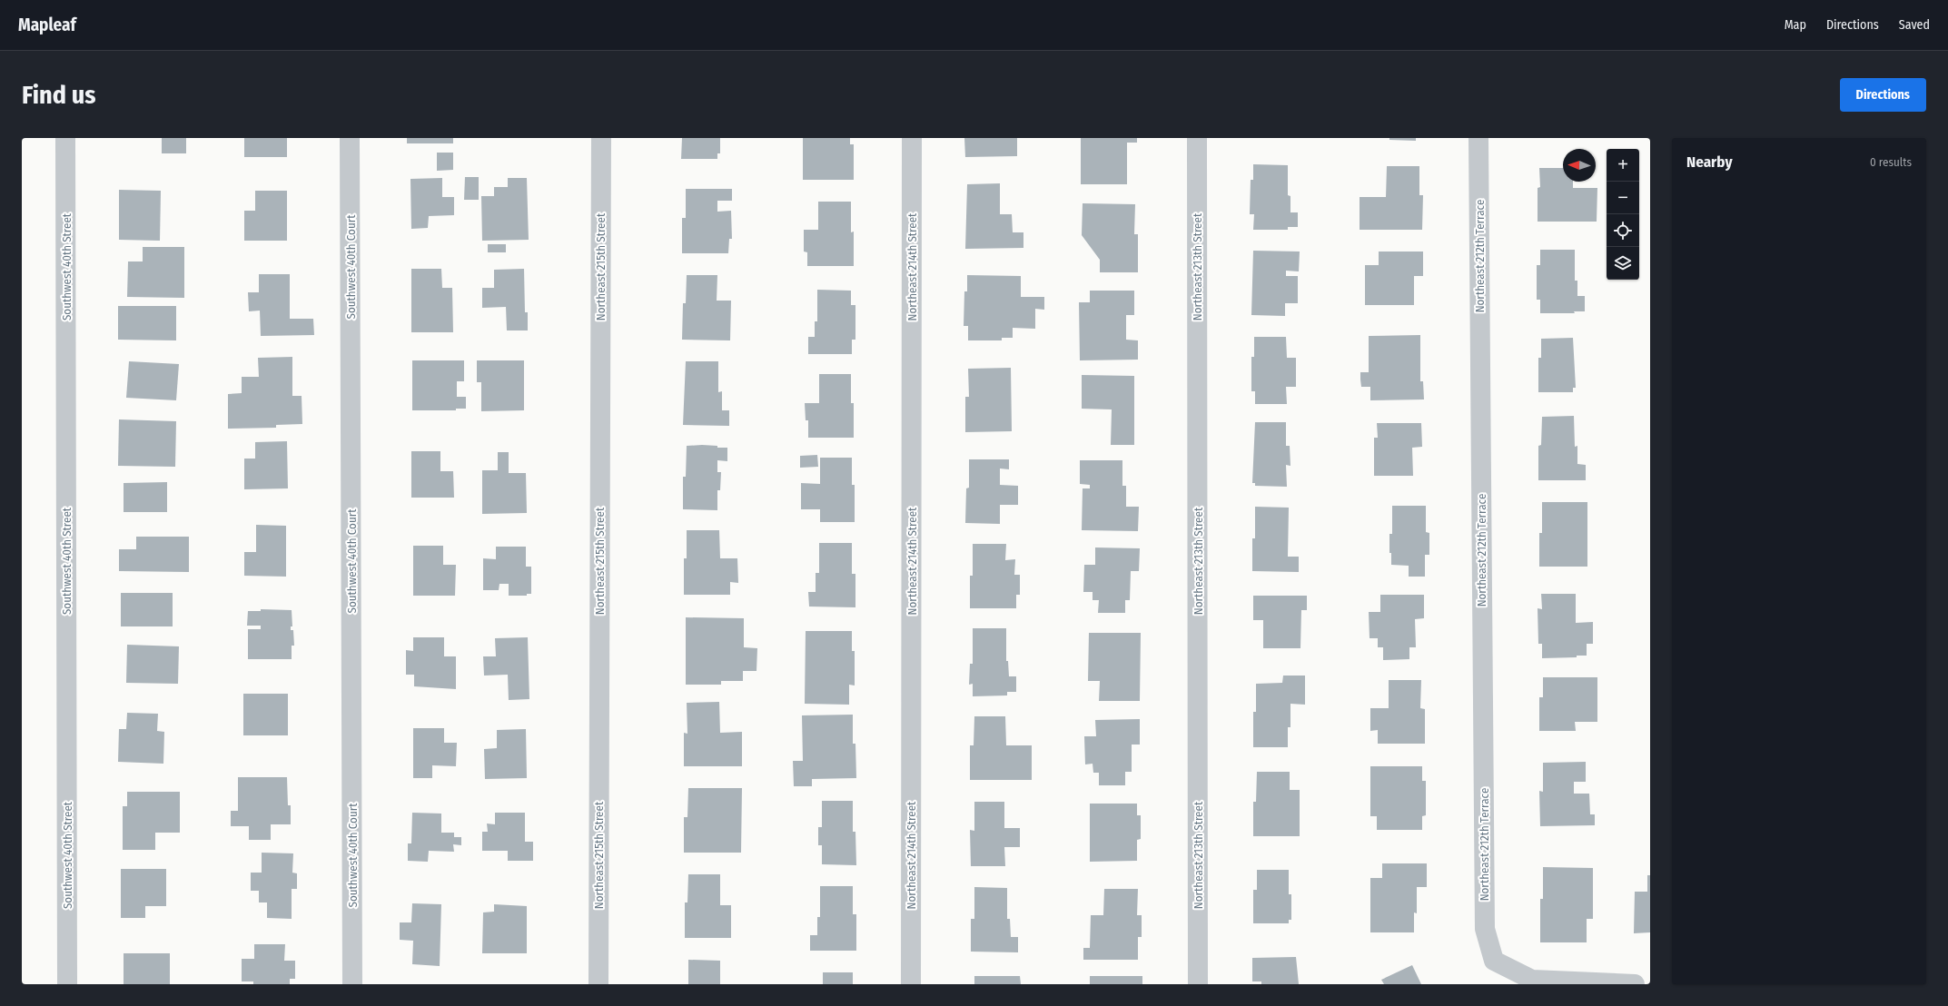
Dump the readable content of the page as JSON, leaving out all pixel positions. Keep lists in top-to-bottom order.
{
  "streets": {
    "street": [
      "Northeast 212th Terrace",
      "Southwest 40th Street",
      "Southwest 40th Court",
      "Northeast 215th Street",
      "Northeast 214th Street",
      "Northeast 213th Street"
    ]
  },
  "north": "left",
  "page": {
    "header": "Mapleaf",
    "nav": ["Map", "Directions", "Saved"],
    "buttons": "Directions",
    "title": "Find us",
    "heading": ["Nearby", "0 results"],
    "map_buttons": ["+", "−"]
  }
}
